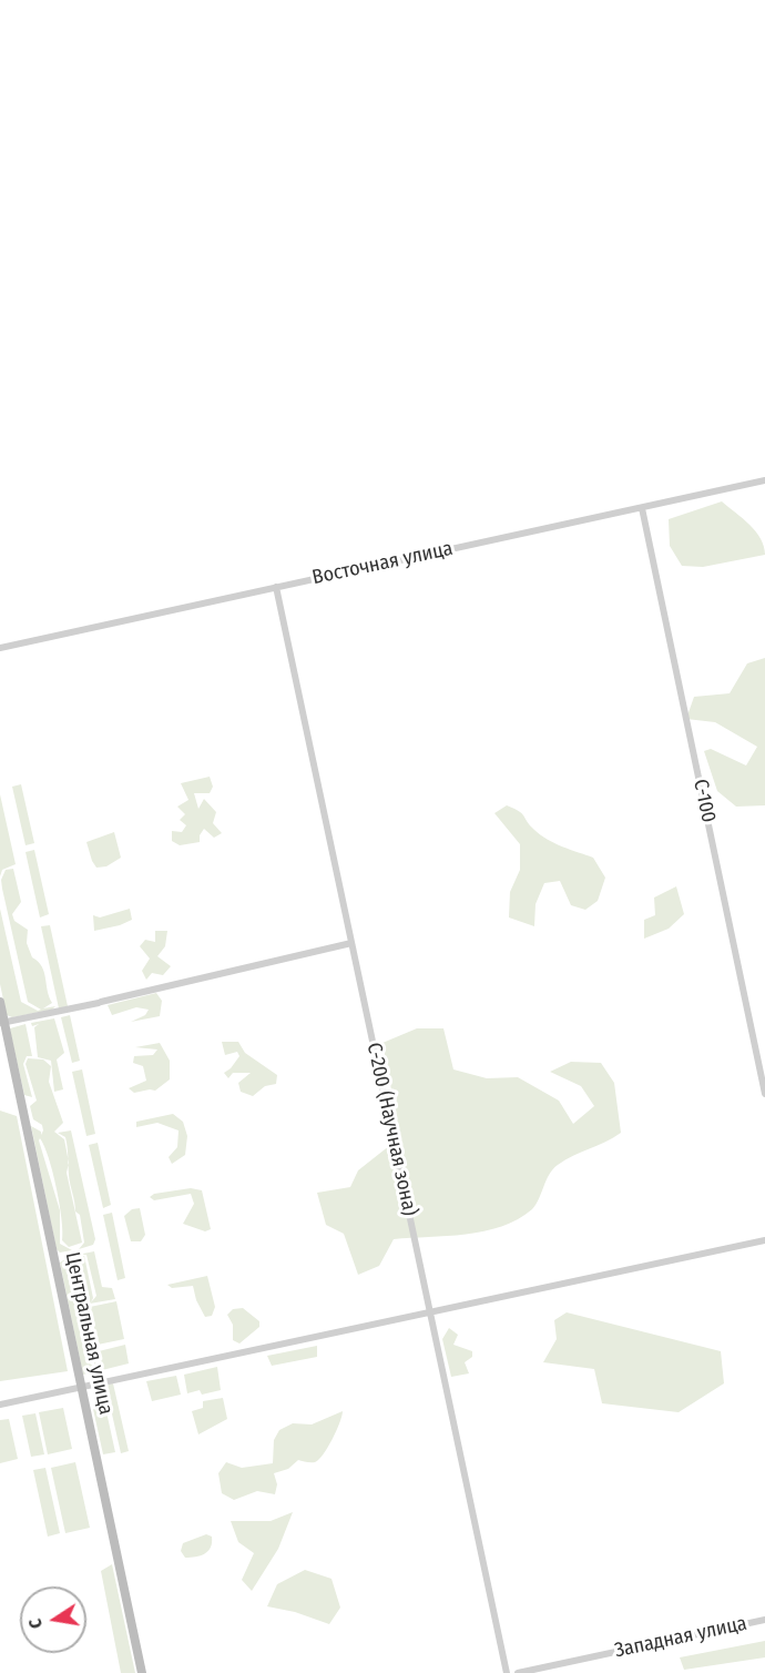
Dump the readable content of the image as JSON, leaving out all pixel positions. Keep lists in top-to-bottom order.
{
  "streets": {
    "main road": ["Центральная улица"],
    "street": [
      "Восточная улица",
      "С-100",
      "С-200 (Научная зона)",
      "Западная улица"
    ]
  },
  "crossings": [
    ["Восточная улица", "С-100"],
    ["Восточная улица", "С-200 (Научная зона)"]
  ],
  "north": "left"
}
